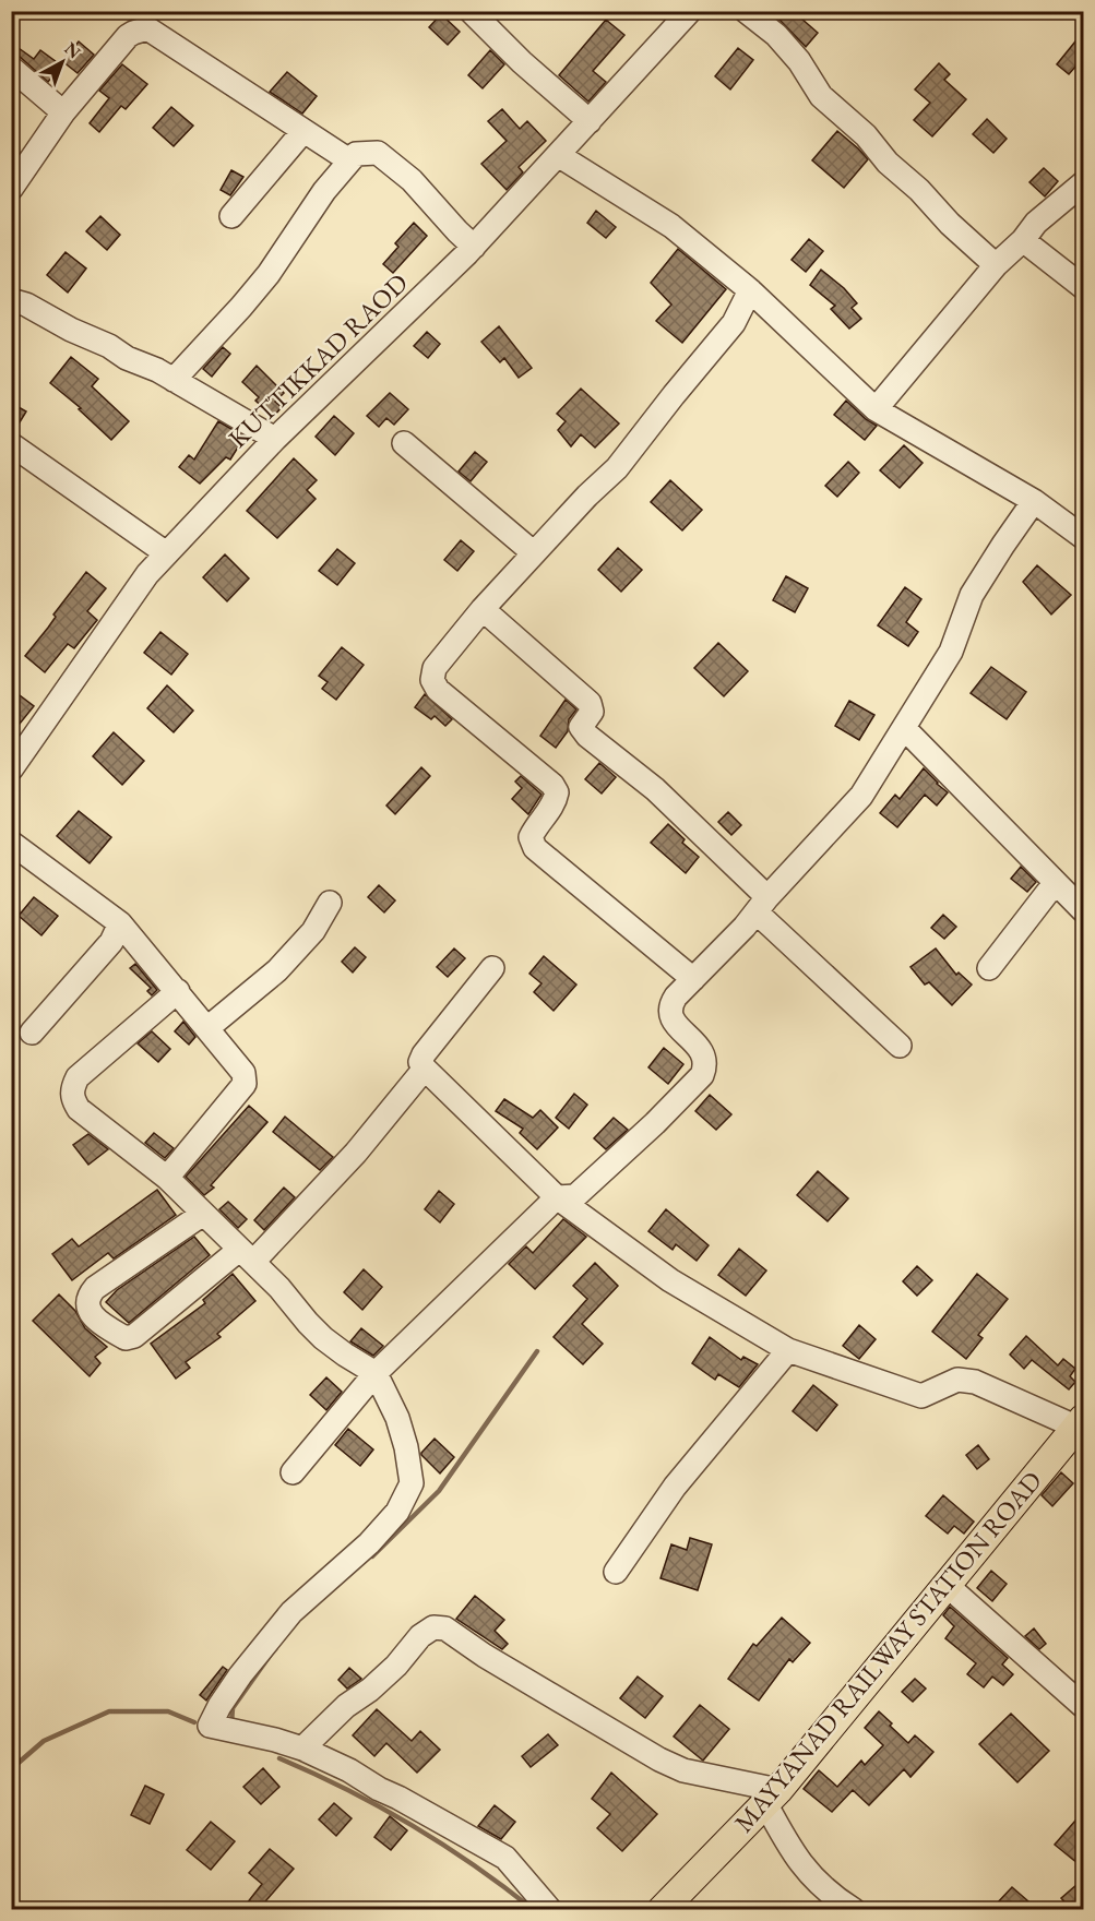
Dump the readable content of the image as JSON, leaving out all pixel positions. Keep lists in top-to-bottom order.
{
  "streets": {
    "main road": ["MAYYANAD RAILWAY STATION ROAD"],
    "street": ["KUTTIKKAD RAOD"]
  },
  "north": "top right"
}
